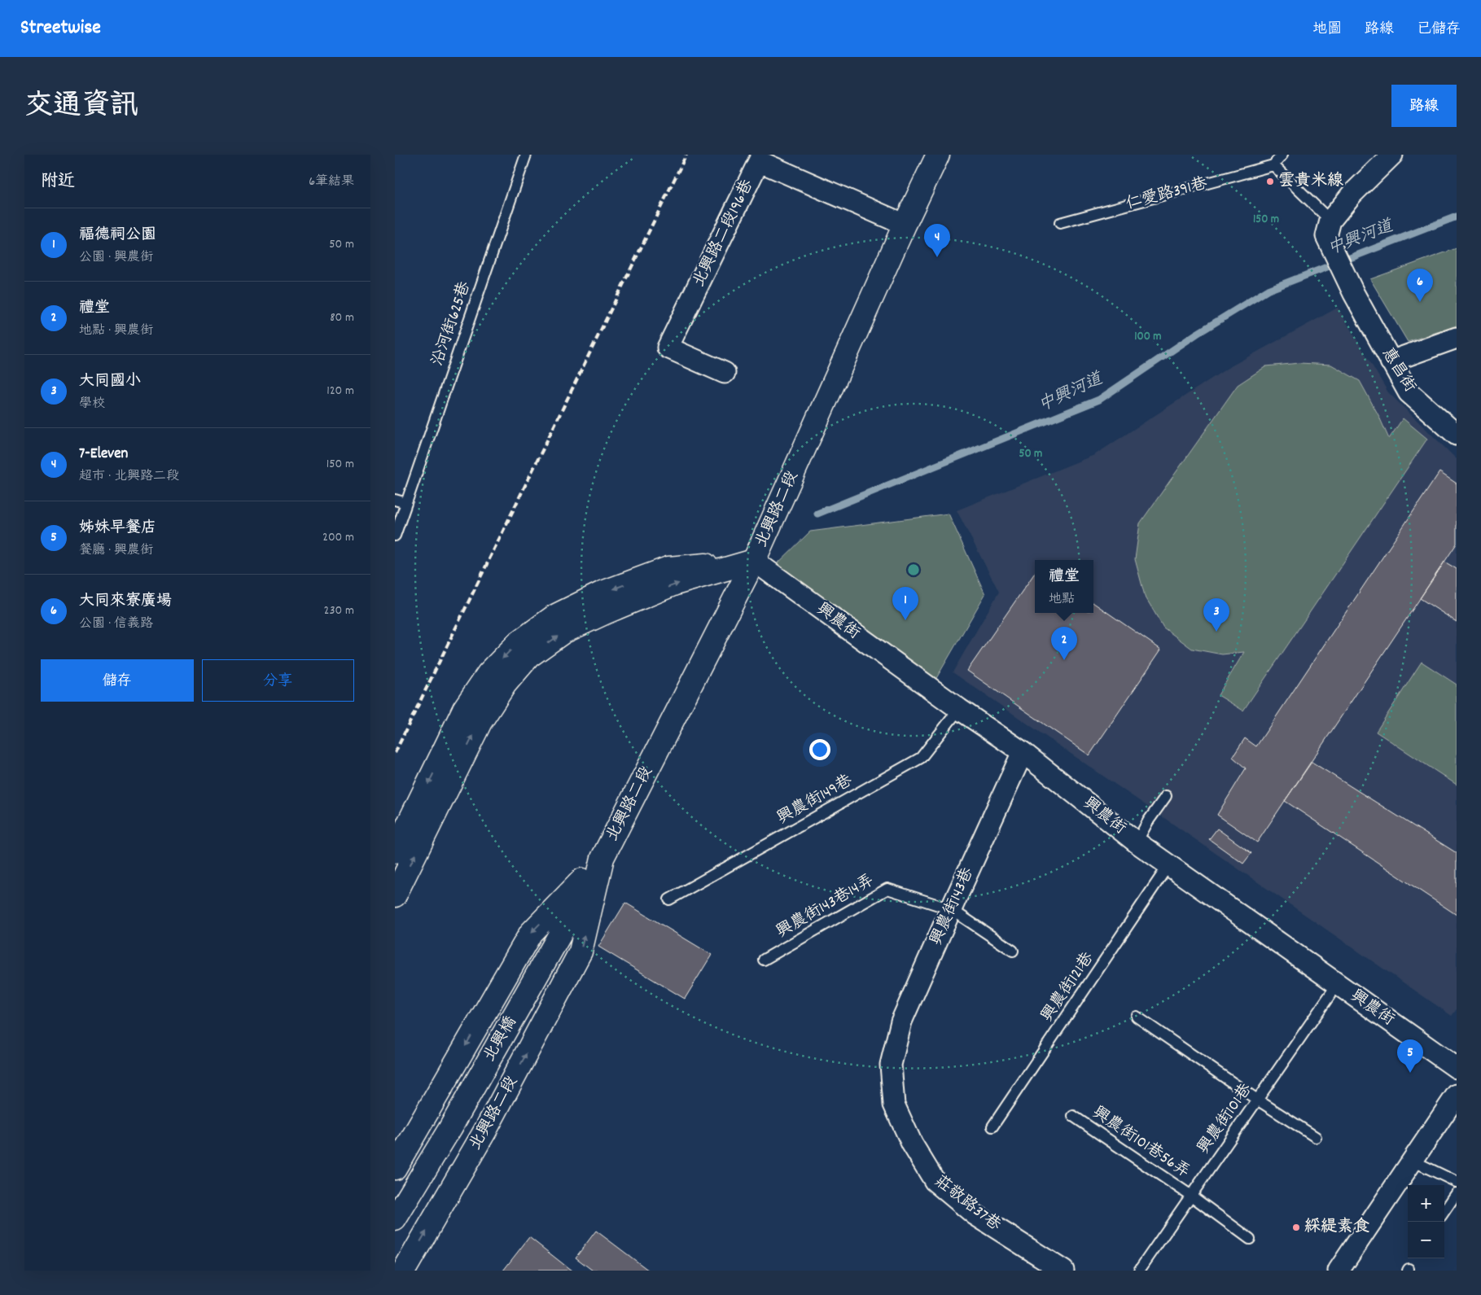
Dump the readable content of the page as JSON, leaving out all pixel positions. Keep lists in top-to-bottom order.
{
  "streets": {
    "main road": ["北興路二段", "北興橋"],
    "street": [
      "北興路二段196巷",
      "惠昌街",
      "興農街",
      "興農街143巷",
      "莊敬路37巷"
    ],
    "lane": [
      "仁愛路391巷",
      "沿河街625巷",
      "興農街149巷",
      "興農街143巷14弄",
      "興農街121巷",
      "興農街101巷",
      "興農街101巷56弄"
    ]
  },
  "crossings": [
    ["北興路二段196巷", "北興路二段"],
    ["北興路二段", "興農街"],
    ["北興路二段", "北興橋"],
    ["興農街", "興農街149巷"],
    ["興農街", "興農街143巷"],
    ["興農街", "興農街121巷"],
    ["興農街", "興農街101巷"],
    ["興農街143巷14弄", "興農街143巷"],
    ["興農街143巷", "莊敬路37巷"],
    ["興農街101巷", "興農街101巷56弄"]
  ],
  "water": ["中興河道"],
  "places": ["雲貴米線", "綵緹素食"],
  "page": {
    "header": "Streetwise",
    "nav": ["地圖", "路線", "已儲存"],
    "title": "交通資訊",
    "buttons": [
      "路線",
      ["儲存", "分享"]
    ],
    "heading": ["附近", "6筆結果"],
    "list": [
      {
        "mark": "1",
        "name": "福德祠公園",
        "note": "公園 · 興農街",
        "value": "50 m"
      },
      {
        "mark": "2",
        "name": "禮堂",
        "note": "地點 · 興農街",
        "value": "80 m"
      },
      {
        "mark": "3",
        "name": "大同國小",
        "note": "學校",
        "value": "120 m"
      },
      {
        "mark": "4",
        "name": "7-Eleven",
        "note": "超市 · 北興路二段",
        "value": "150 m"
      },
      {
        "mark": "5",
        "name": "姊妹早餐店",
        "note": "餐廳 · 興農街",
        "value": "200 m"
      },
      {
        "mark": "6",
        "name": "大同來寮廣場",
        "note": "公園 · 信義路",
        "value": "230 m"
      }
    ],
    "pins": [
      "4",
      "6",
      "1",
      "3",
      "2",
      "5"
    ],
    "popup": ["禮堂", "地點"],
    "map_buttons": ["+", "−"]
  },
  "rings": ["150 m", "100 m", "50 m"]
}
